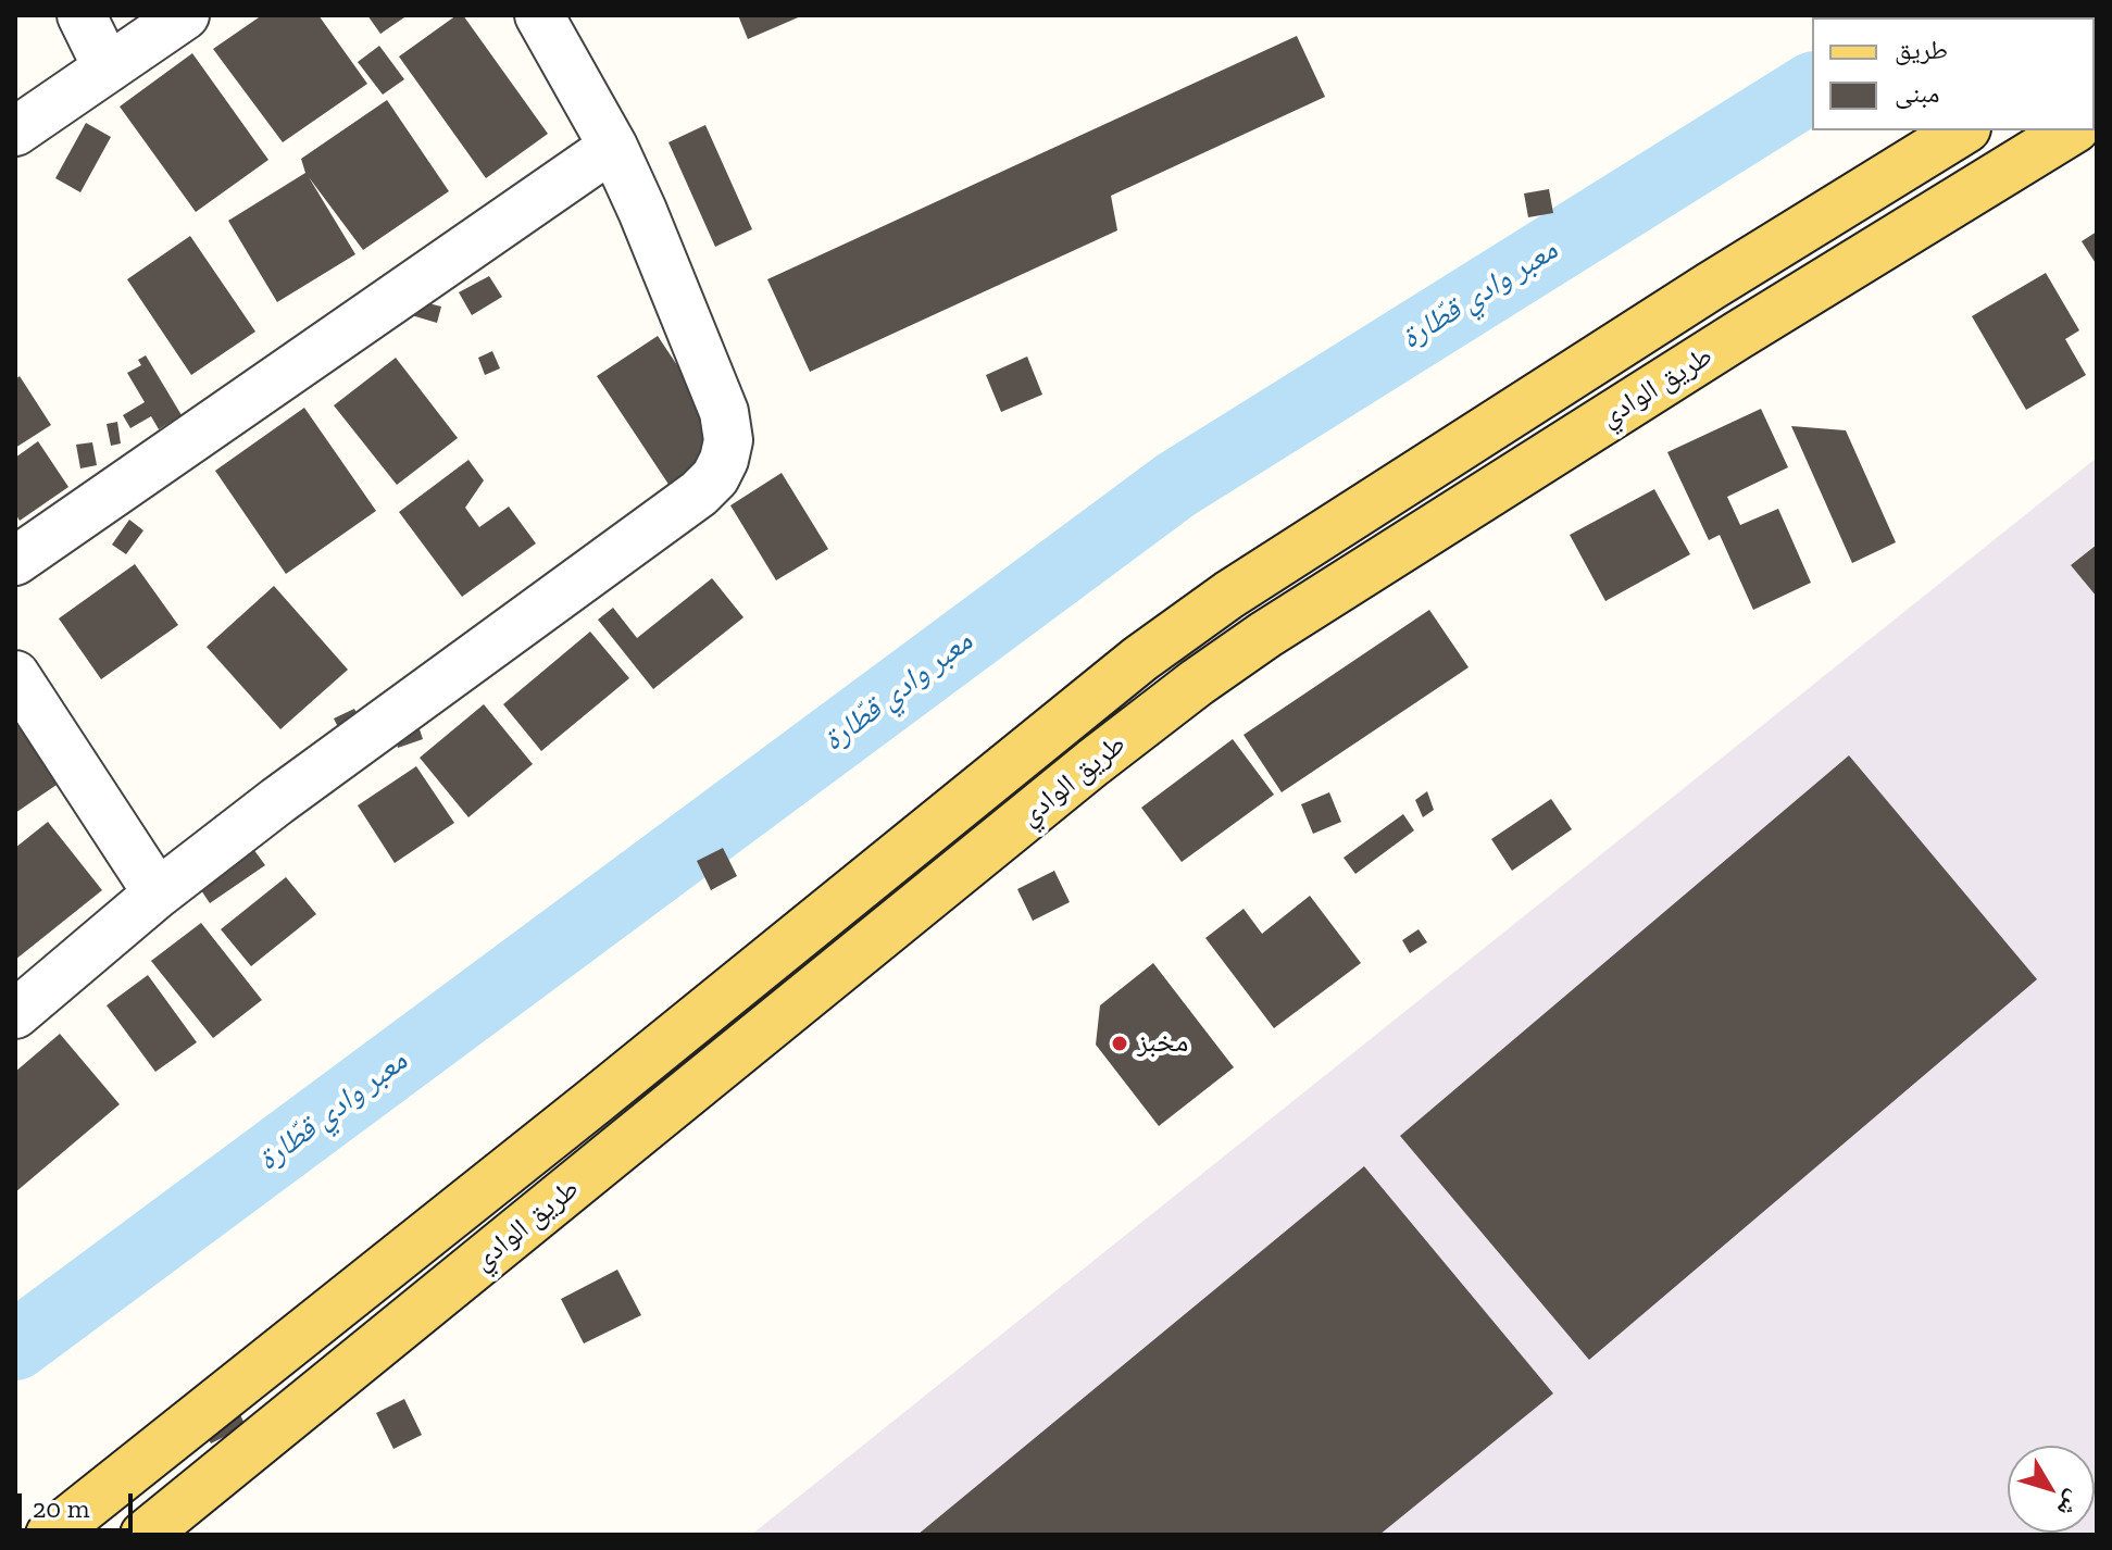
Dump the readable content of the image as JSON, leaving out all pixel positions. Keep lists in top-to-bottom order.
{
  "streets": {
    "main road": ["طريق الوادي"]
  },
  "water": ["معبر وادي قطّارة"],
  "places": ["مخبز"],
  "legend": ["طريق", "مبنى"],
  "scale_bar": "20 m",
  "north": "bottom right"
}
